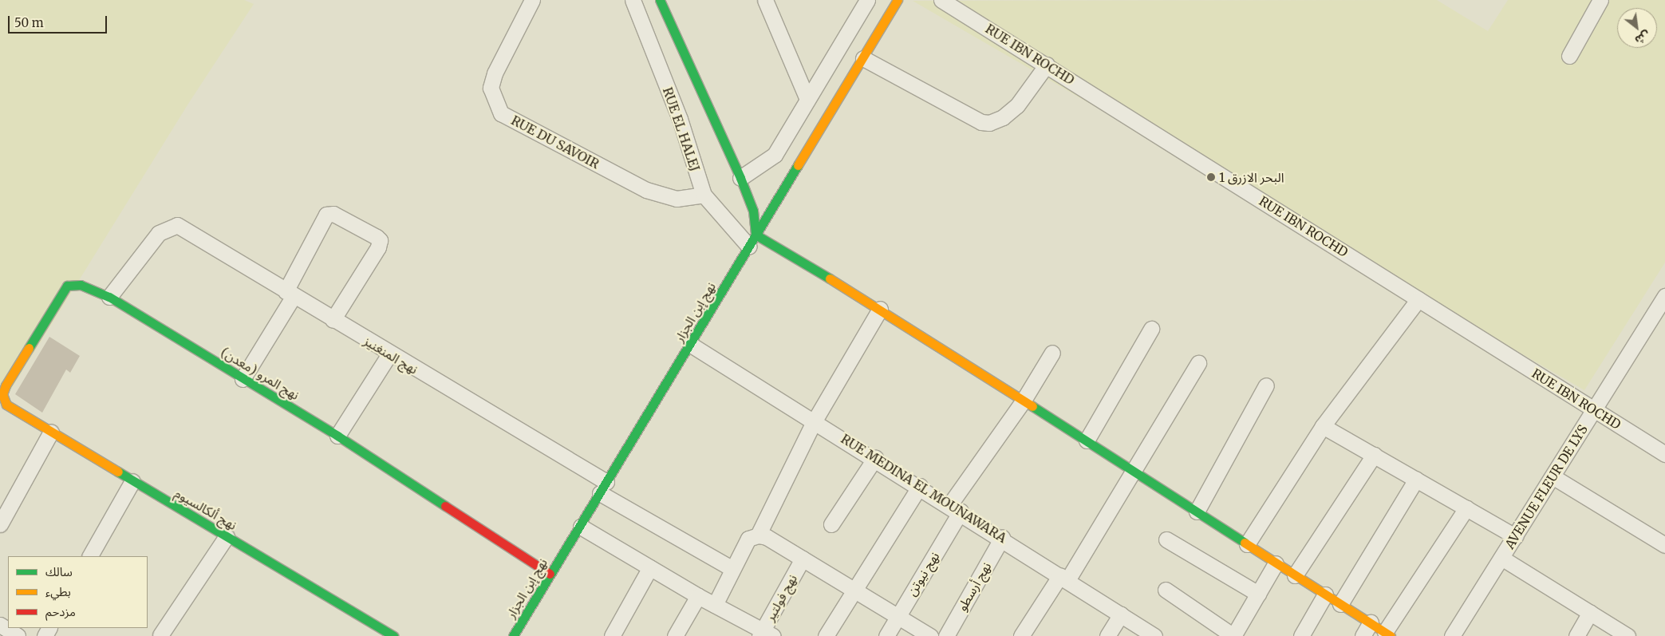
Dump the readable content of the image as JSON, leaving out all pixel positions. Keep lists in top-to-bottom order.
{
  "streets": {
    "street": [
      "RUE IBN ROCHD",
      "RUE EL HALEJ",
      "RUE DU SAVOIR",
      "نهج إبن الجزار",
      "نهج المنغنيز",
      "نهج المرو (معدن)",
      "AVENUE FLEUR DE LYS",
      "RUE MEDINA EL MOUNAWARA",
      "نهج ألكالسيوم",
      "نهج نيوتن",
      "نهج أرسطو",
      "نهج فولتير"
    ]
  },
  "crossings": [
    ["RUE IBN ROCHD", "AVENUE FLEUR DE LYS"],
    ["RUE EL HALEJ", "RUE DU SAVOIR"],
    ["RUE EL HALEJ", "نهج إبن الجزار"],
    ["نهج إبن الجزار", "نهج المنغنيز"],
    ["نهج إبن الجزار", "نهج المرو (معدن)"],
    ["نهج إبن الجزار", "RUE MEDINA EL MOUNAWARA"],
    ["نهج المنغنيز", "نهج المرو (معدن)"],
    ["نهج المرو (معدن)", "نهج ألكالسيوم"],
    ["RUE MEDINA EL MOUNAWARA", "نهج نيوتن"],
    ["RUE MEDINA EL MOUNAWARA", "نهج أرسطو"]
  ],
  "places": ["1 البحر الازرق"],
  "legend": ["سالك", "بطيء", "مزدحم"],
  "scale_bar": "50 m",
  "north": "bottom right"
}
